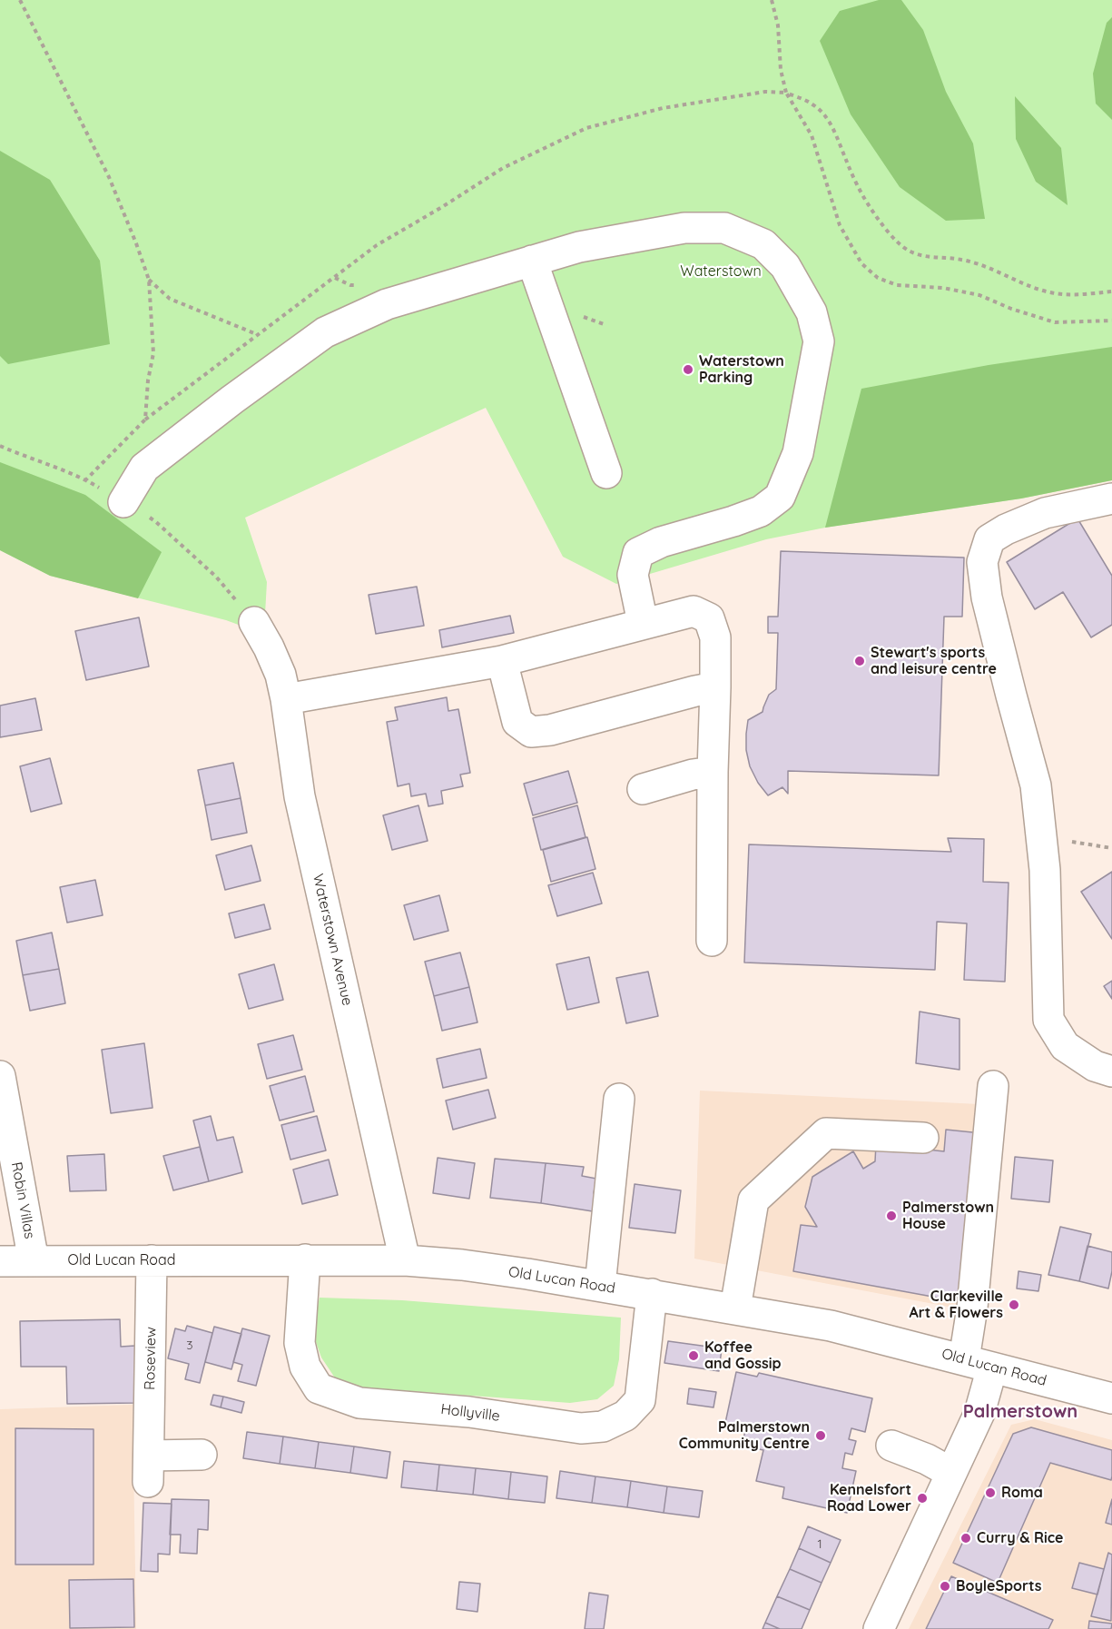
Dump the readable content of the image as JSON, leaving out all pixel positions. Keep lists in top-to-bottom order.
{
  "streets": {
    "street": [
      "Waterstown Avenue",
      "Robin Villas",
      "Old Lucan Road",
      "Roseview",
      "Hollyville"
    ]
  },
  "crossings": [
    ["Waterstown Avenue", "Old Lucan Road"],
    ["Robin Villas", "Old Lucan Road"],
    ["Old Lucan Road", "Roseview"],
    ["Old Lucan Road", "Hollyville"]
  ],
  "districts": ["Palmerstown"],
  "parks": ["Waterstown"],
  "places": [
    "Waterstown Parking",
    "Stewart's sports and leisure centre",
    "Palmerstown House",
    "Clarkeville Art & Flowers",
    "Koffee and Gossip",
    "Palmerstown Community Centre",
    "Roma",
    "Kennelsfort Road Lower",
    "Curry & Rice",
    "BoyleSports"
  ],
  "house_numbers": ["3", "1"]
}
